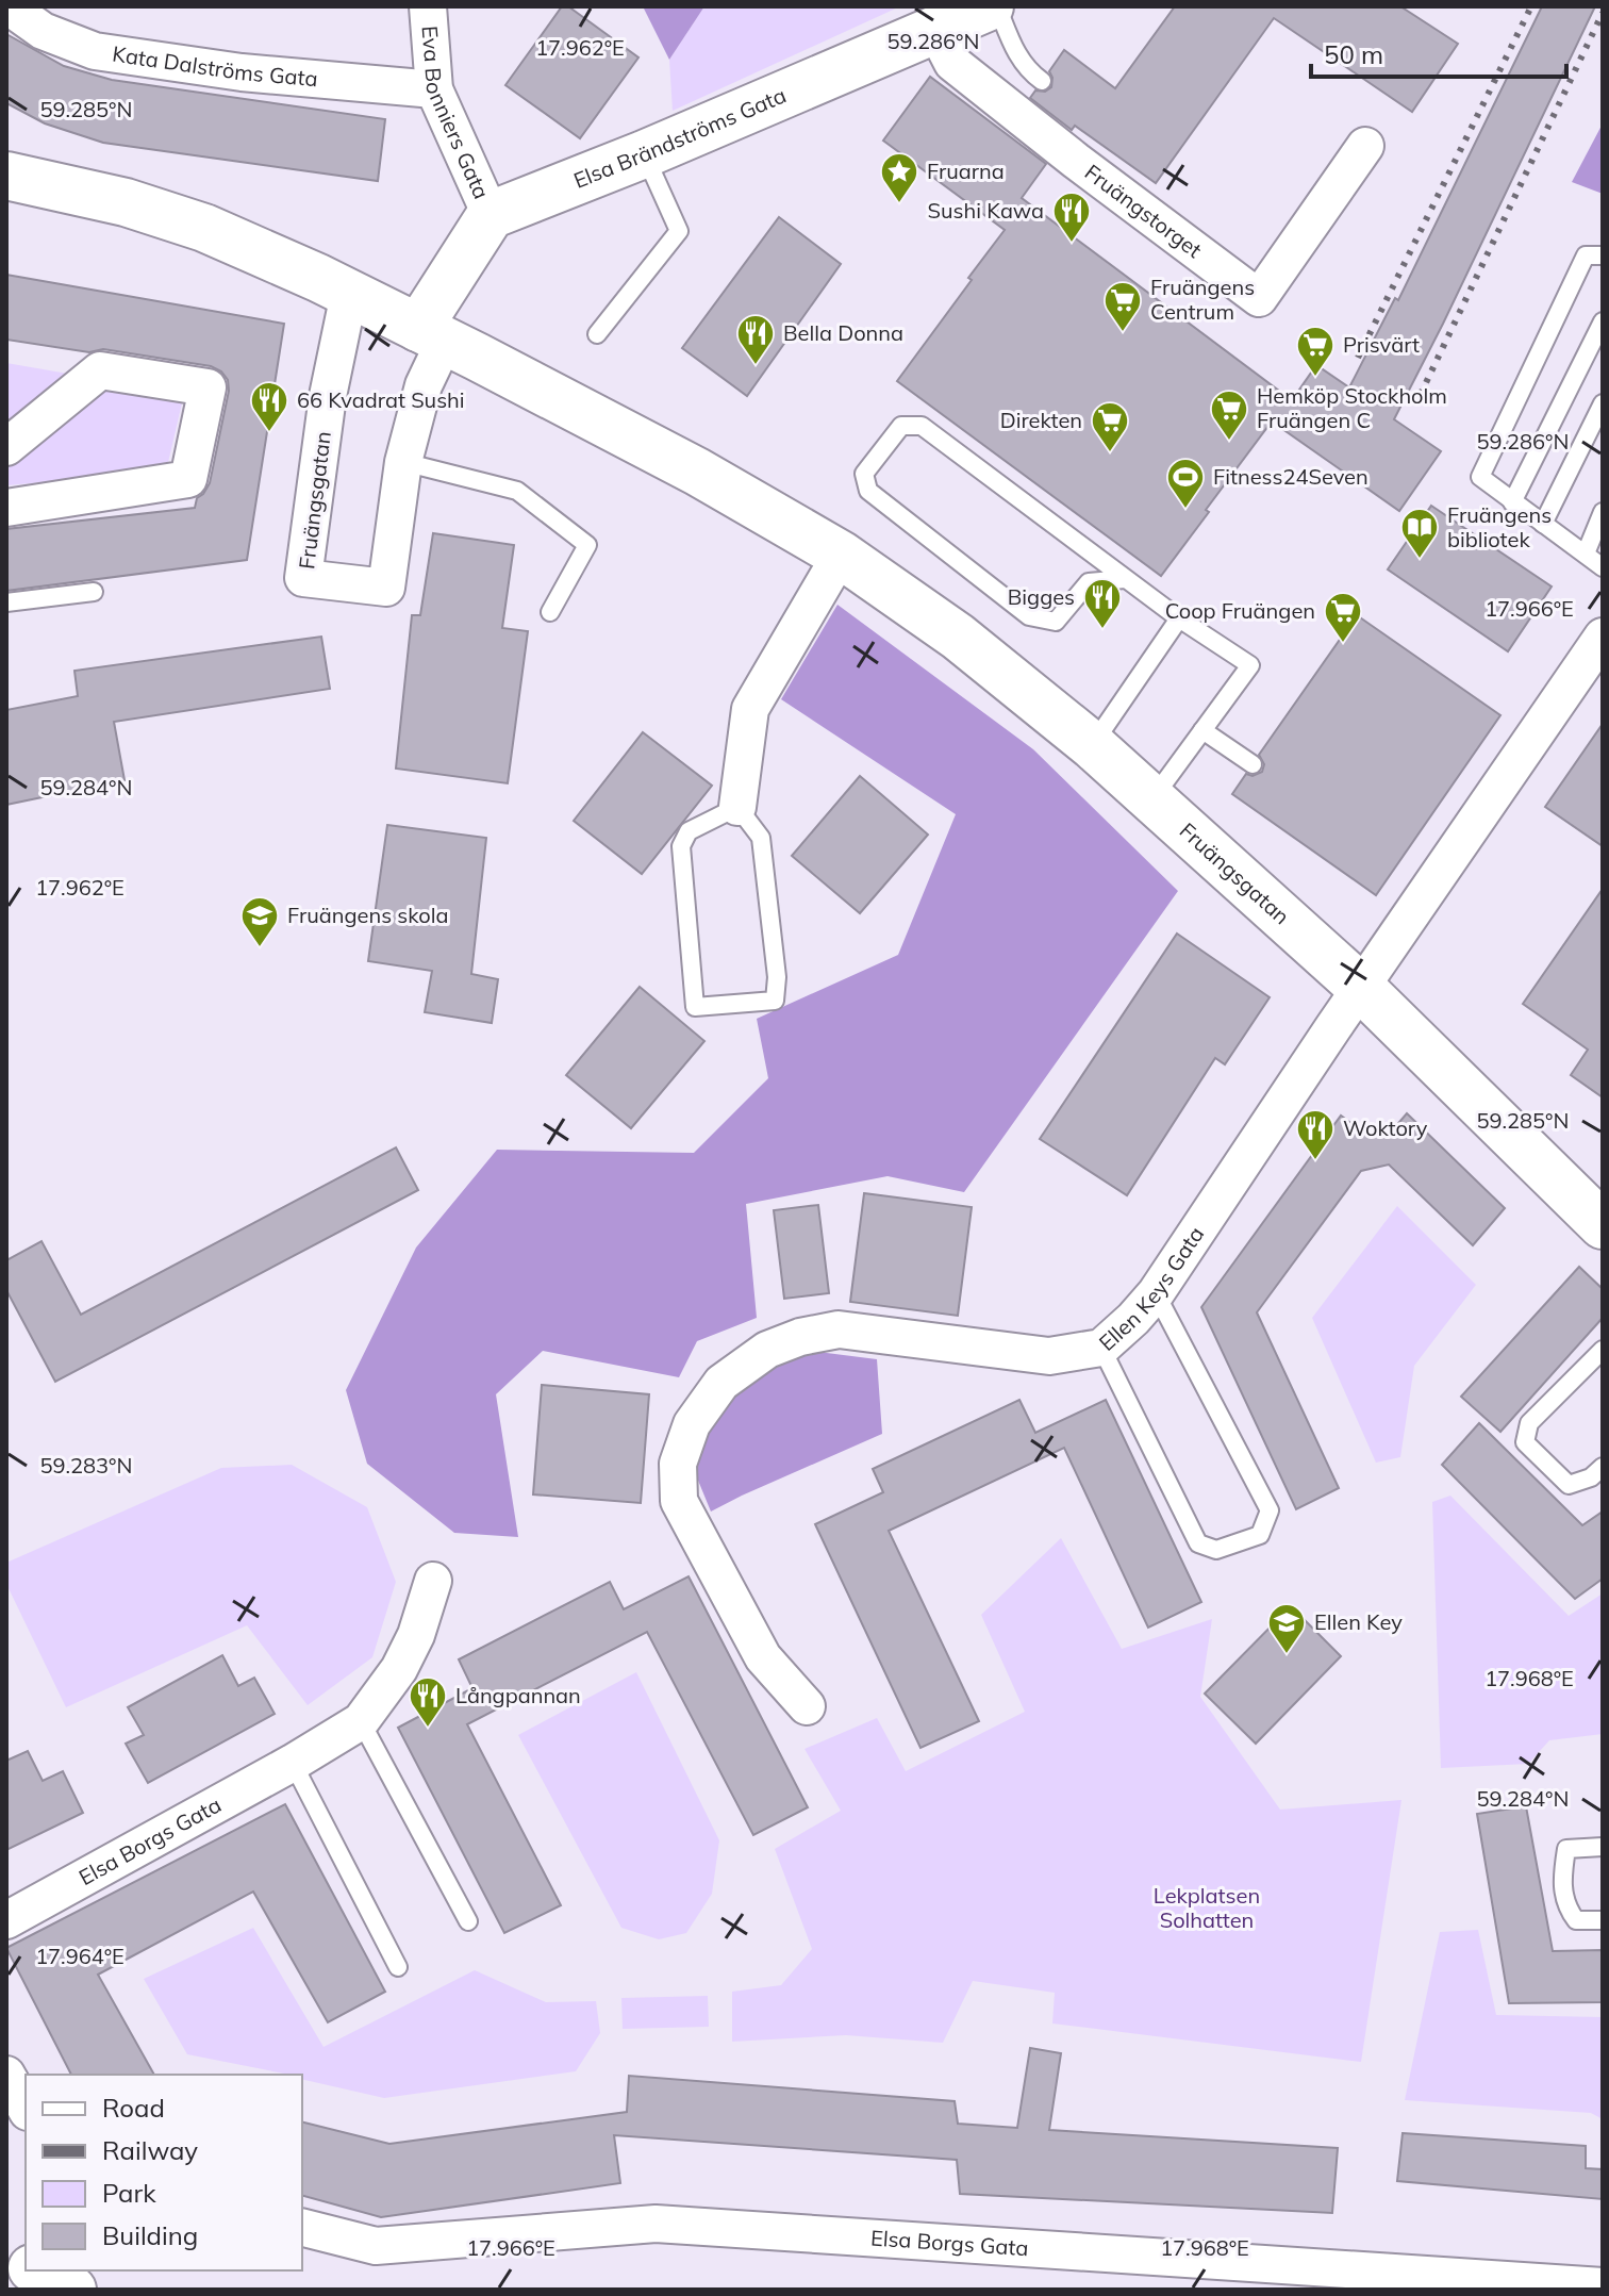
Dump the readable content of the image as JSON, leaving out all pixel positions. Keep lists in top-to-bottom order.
{
  "streets": {
    "street": [
      "Kata Dalströms Gata",
      "Eva Bonniers Gata",
      "Elsa Brändströms Gata",
      "Fruängstorget",
      "Fruängsgatan",
      "Ellen Keys Gata",
      "Elsa Borgs Gata"
    ]
  },
  "crossings": [
    ["Kata Dalströms Gata", "Eva Bonniers Gata"],
    ["Eva Bonniers Gata", "Elsa Brändströms Gata"],
    ["Elsa Brändströms Gata", "Fruängstorget"],
    ["Fruängsgatan", "Ellen Keys Gata"]
  ],
  "parks": ["Lekplatsen Solhatten"],
  "places": {
    "place": ["Fruarna"],
    "restaurant": [
      "Sushi Kawa",
      "Bella Donna",
      "66 Kvadrat Sushi",
      "Bigges",
      "Woktory",
      "Långpannan"
    ],
    "supermarket": [
      "Fruängens Centrum",
      "Prisvärt",
      "Hemköp Stockholm Fruängen C",
      "Direkten",
      "Coop Fruängen"
    ],
    "sports": ["Fitness24Seven"],
    "library": ["Fruängens bibliotek"],
    "school or university": ["Fruängens skola", "Ellen Key"]
  },
  "legend": [
    "Road",
    "Railway",
    "Park",
    "Building"
  ],
  "scale_bar": "50 m",
  "coordinates": [
    "59.286°N",
    "17.962°E",
    "59.285°N",
    "17.966°E",
    "59.284°N",
    "59.283°N",
    "17.968°E",
    "17.964°E"
  ]
}
